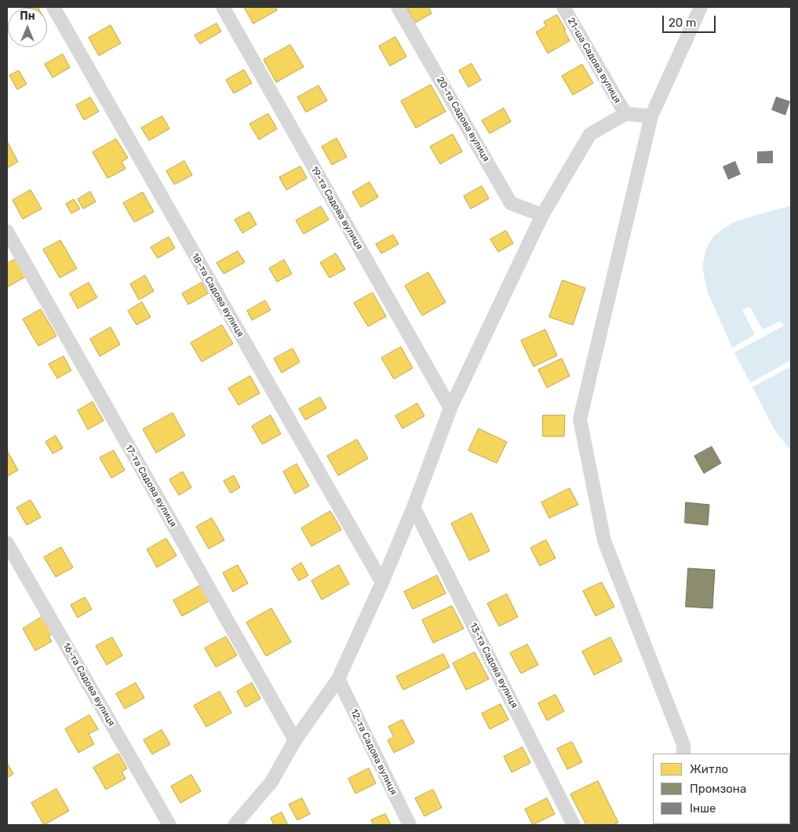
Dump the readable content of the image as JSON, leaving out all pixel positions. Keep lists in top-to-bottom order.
{
  "streets": {
    "street": [
      "21-ша Садова вулиця",
      "20-та Садова вулиця",
      "19-та Садова вулиця",
      "18-та Садова вулиця",
      "17-та Садова вулиця",
      "13-та Садова вулиця",
      "16-та Садова вулиця",
      "12-та Садова вулиця"
    ]
  },
  "legend": ["Житло", "Промзона", "Інше"],
  "scale_bar": "20 m",
  "north": "top"
}
